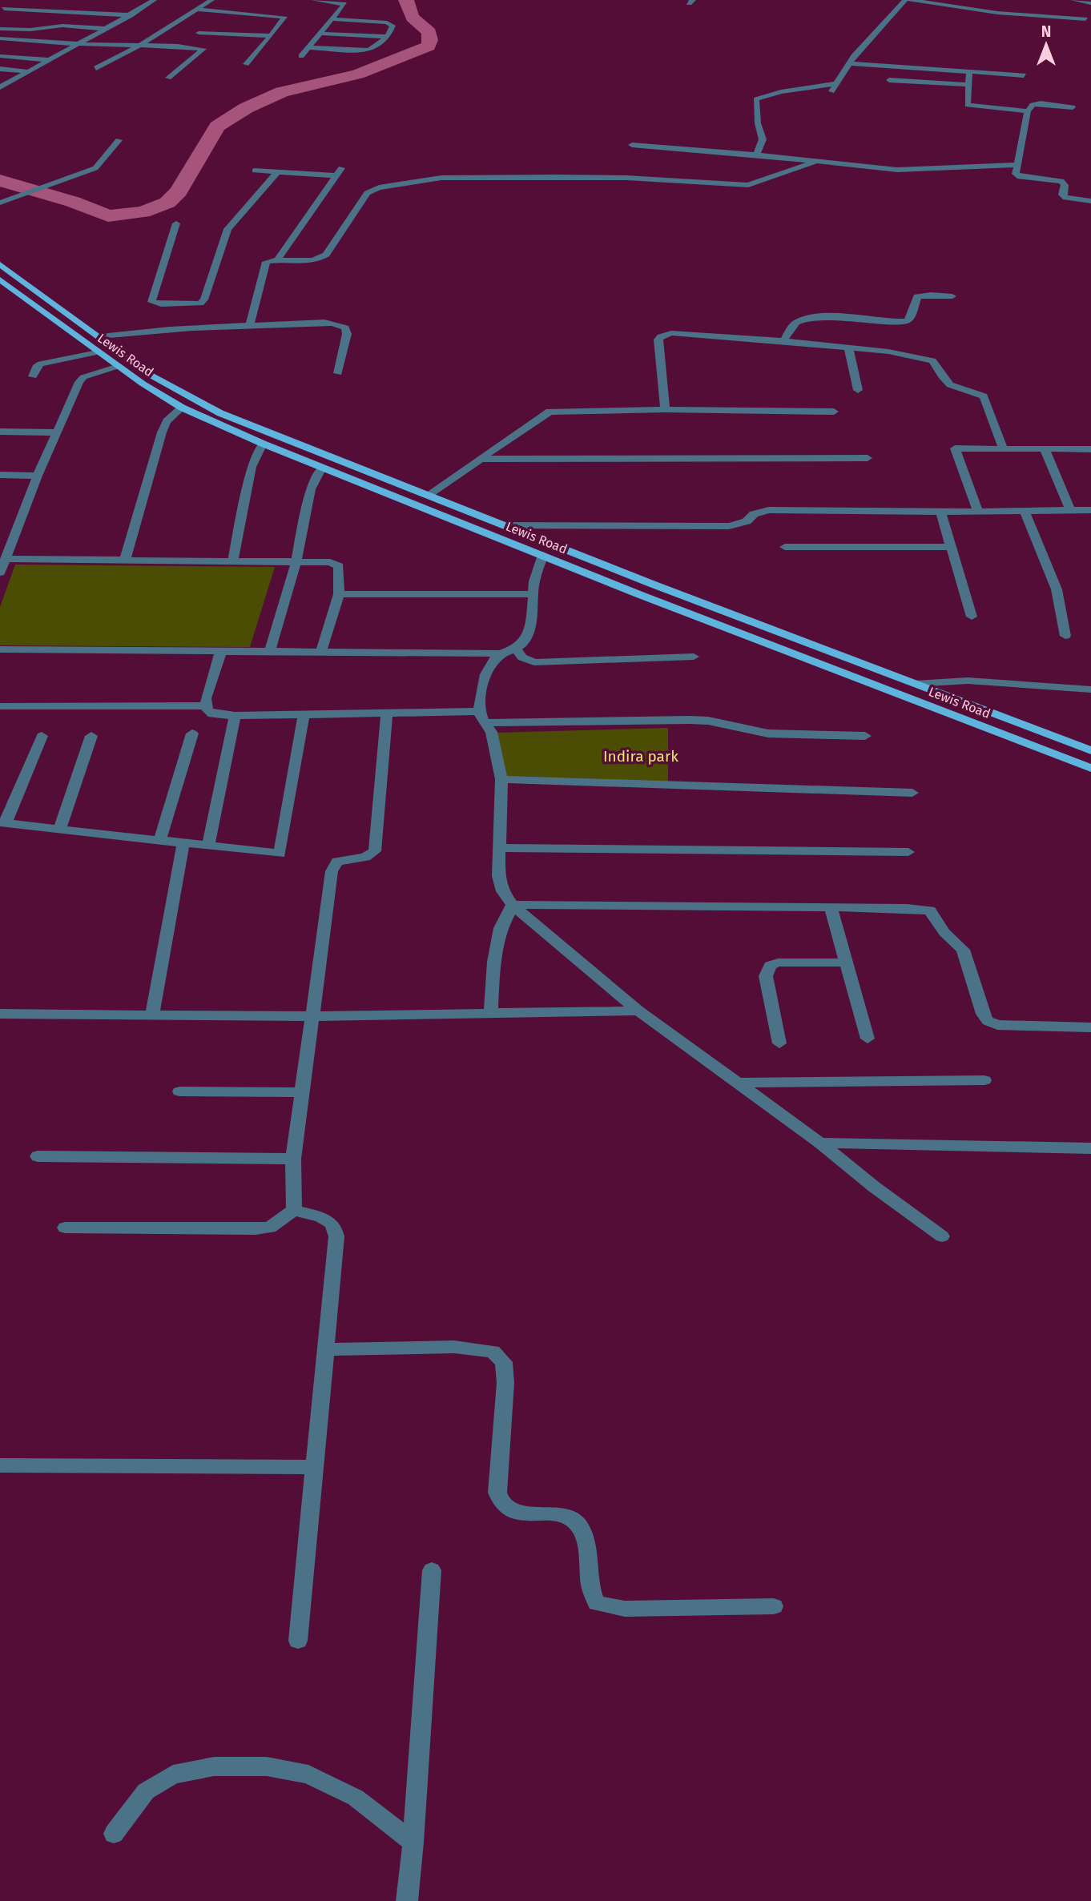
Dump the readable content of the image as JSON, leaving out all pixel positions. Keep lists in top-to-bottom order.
{
  "streets": {
    "main road": ["Lewis Road"]
  },
  "parks": ["Indira park"],
  "north": "top"
}
